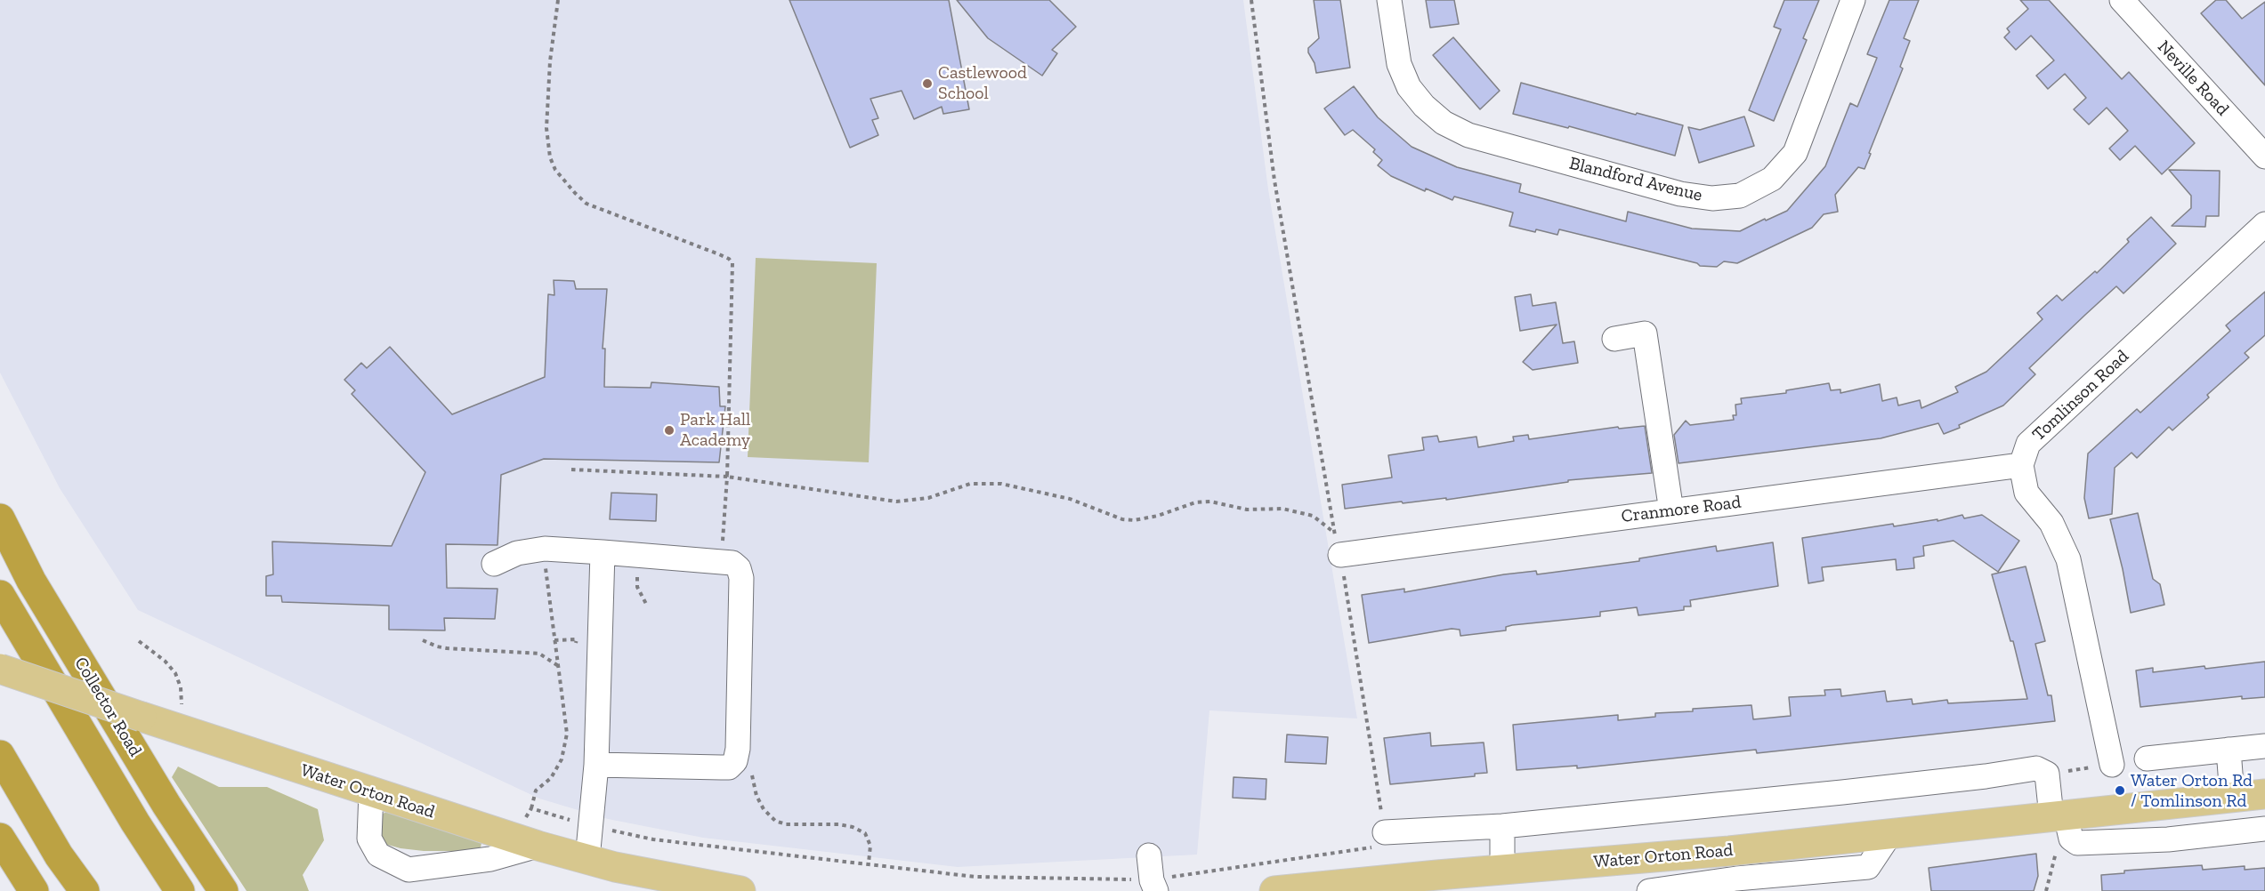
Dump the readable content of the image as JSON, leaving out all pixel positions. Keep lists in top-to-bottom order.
{
  "streets": {
    "highway": ["Collector Road"],
    "main road": ["Water Orton Road"],
    "street": [
      "Neville Road",
      "Blandford Avenue",
      "Tomlinson Road",
      "Cranmore Road"
    ]
  },
  "crossings": [
    ["Tomlinson Road", "Cranmore Road"]
  ],
  "places": ["Castlewood School", "Park Hall Academy", "Water Orton Rd / Tomlinson Rd"]
}
